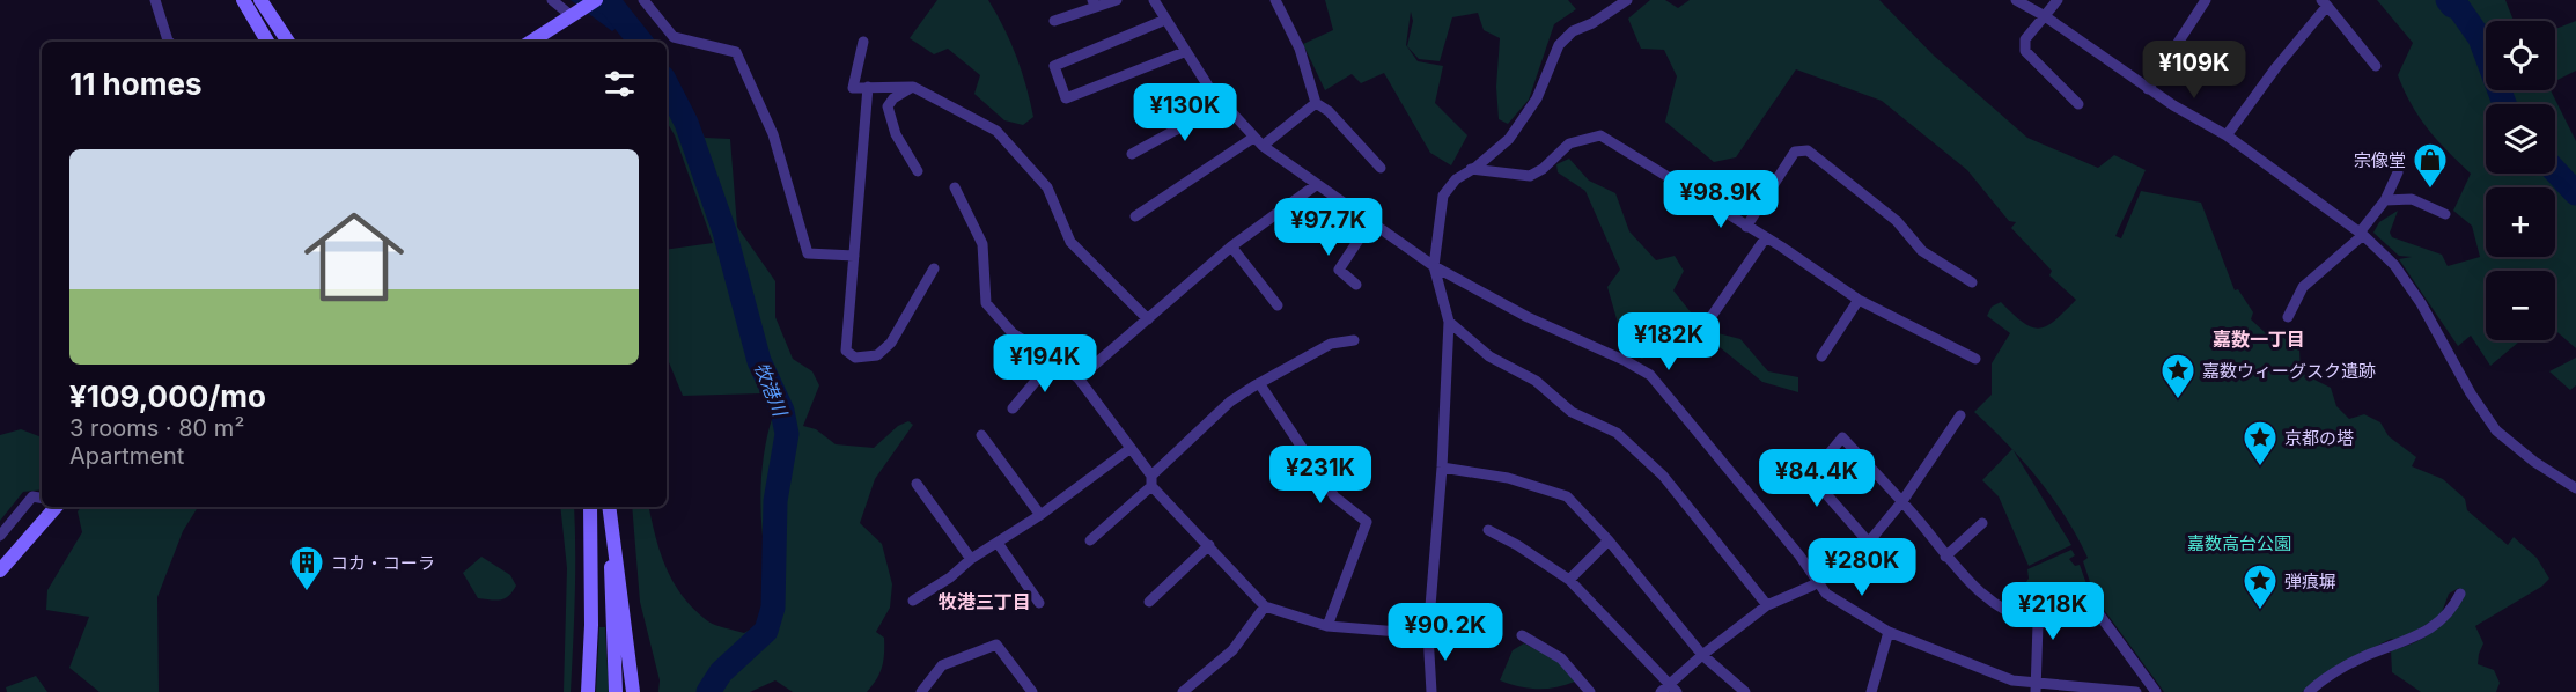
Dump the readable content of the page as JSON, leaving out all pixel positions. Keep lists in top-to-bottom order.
{
  "districts": ["嘉数一丁目", "牧港三丁目"],
  "water": ["牧港川"],
  "parks": ["嘉数高台公園"],
  "places": {
    "shop": ["宗像堂"],
    "place": ["嘉数ウィーグスク遺跡", "京都の塔", "弾痕塀"],
    "building": ["コカ・コーラ"]
  },
  "page": {
    "map_buttons": ["+", "−"],
    "price": [
      "¥109K",
      "¥130K",
      "¥98.9K",
      "¥97.7K",
      "¥182K",
      "¥194K",
      "¥231K",
      "¥84.4K",
      "¥280K",
      "¥218K",
      "¥90.2K"
    ],
    "heading": "11 homes",
    "list": [
      {
        "name": "¥109,000/mo",
        "note": "3 rooms · 80 m² · Apartment"
      }
    ]
  }
}
